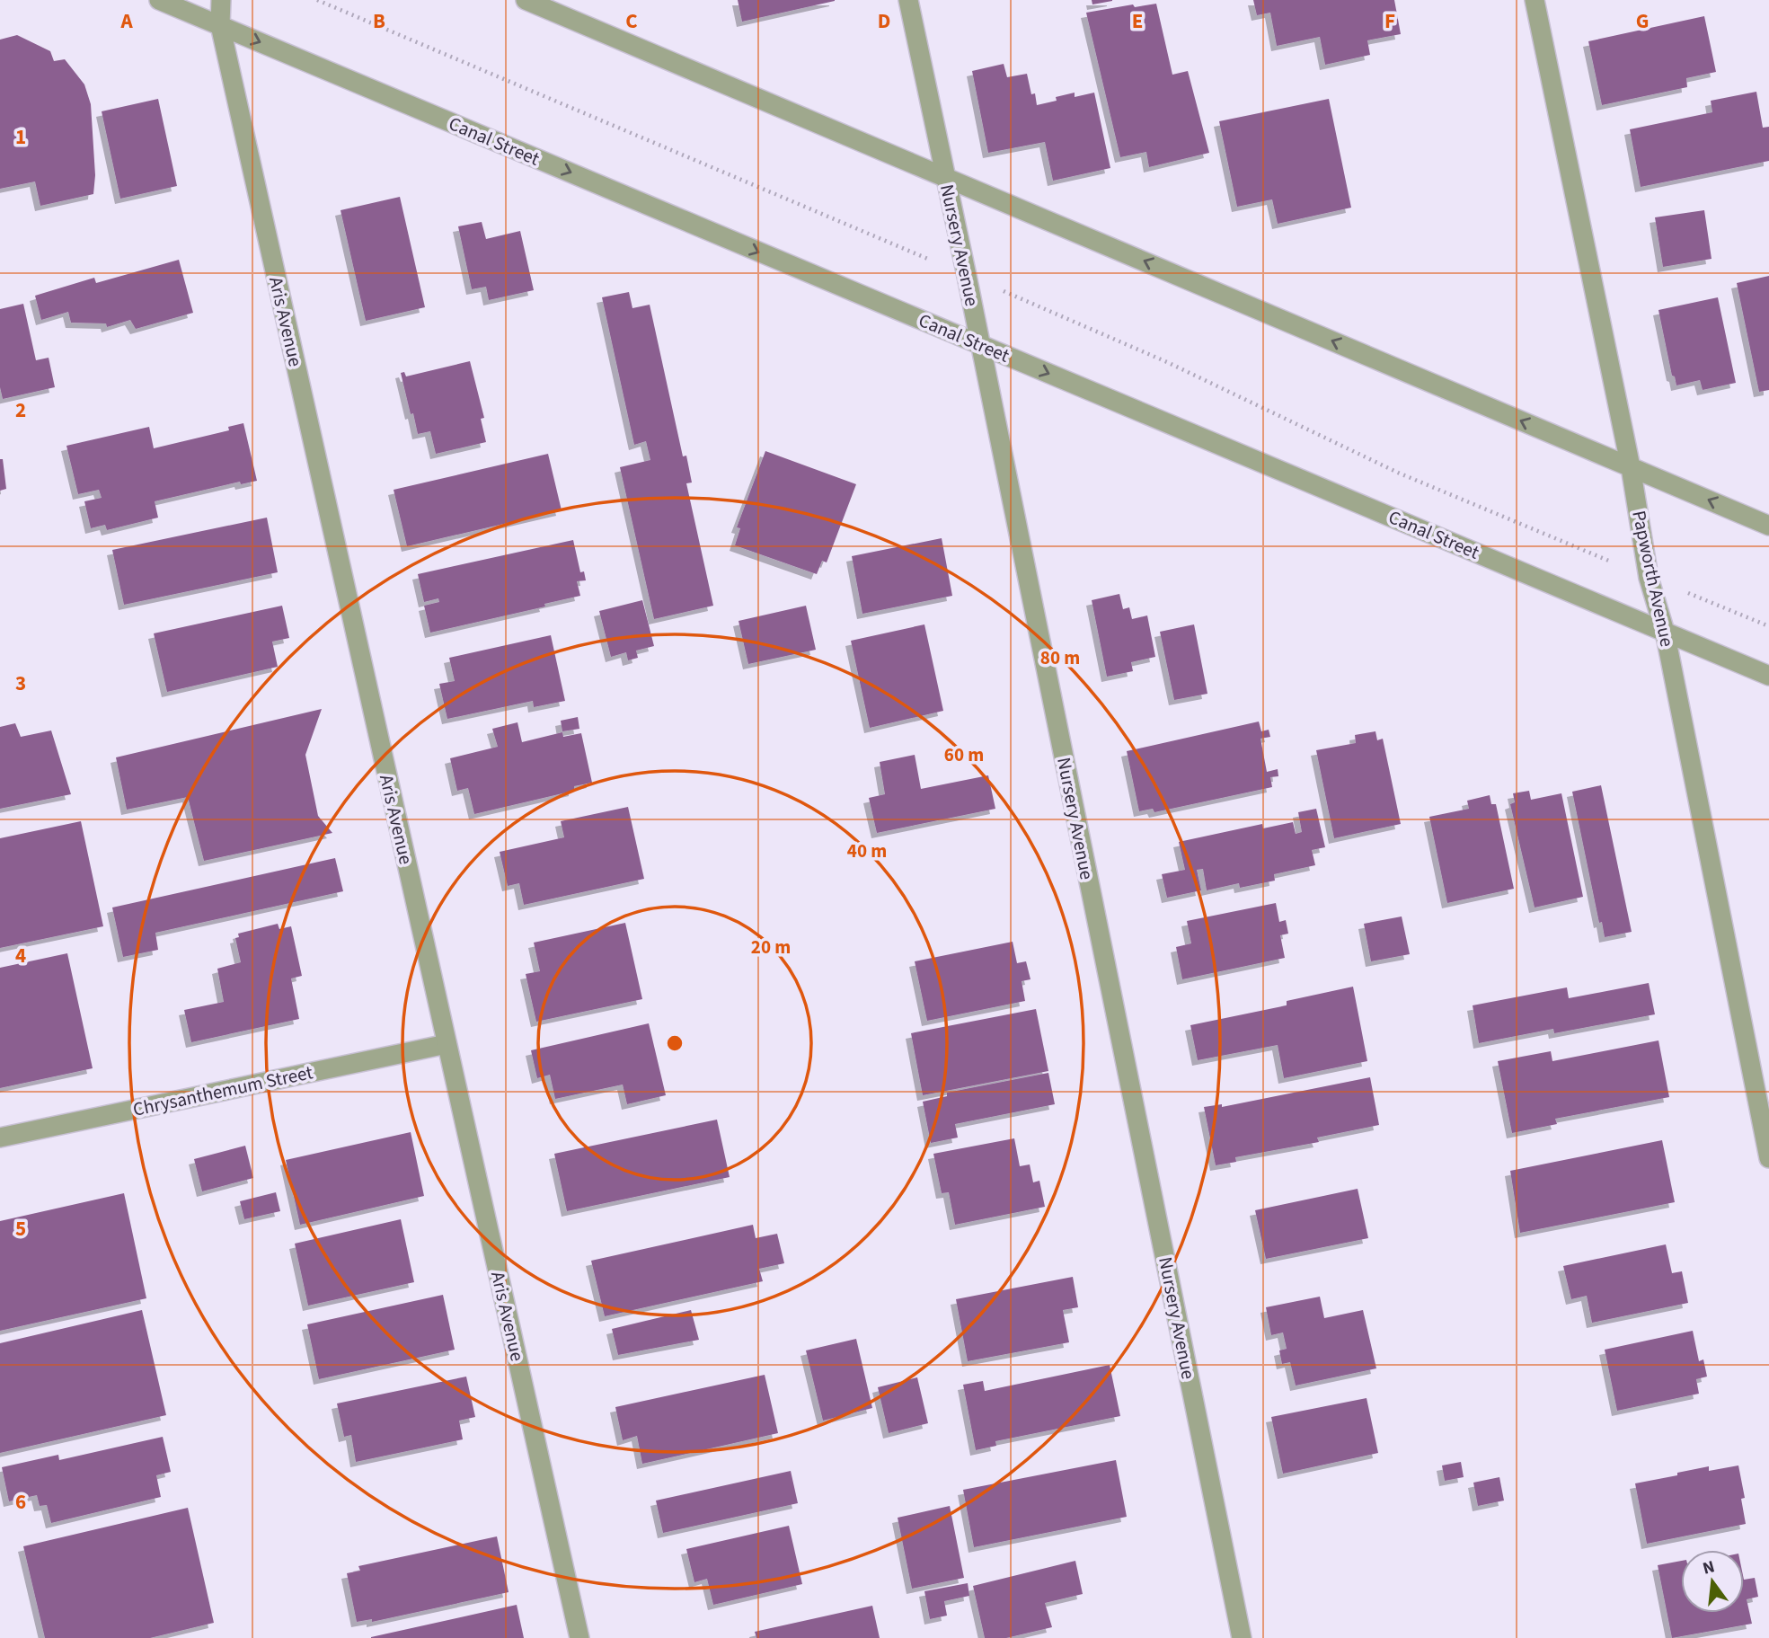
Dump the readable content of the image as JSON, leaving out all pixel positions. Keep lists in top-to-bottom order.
{
  "streets": {
    "street": [
      "Canal Street",
      "Nursery Avenue",
      "Aris Avenue",
      "Papworth Avenue",
      "Chrysanthemum Street"
    ]
  },
  "crossings": [
    ["Canal Street", "Nursery Avenue"],
    ["Canal Street", "Aris Avenue"],
    ["Canal Street", "Papworth Avenue"],
    ["Aris Avenue", "Chrysanthemum Street"]
  ],
  "north": "top",
  "grid": {
    "columns": [
      "A",
      "B",
      "C",
      "D",
      "E",
      "F",
      "G"
    ],
    "rows": [
      "1",
      "2",
      "3",
      "4",
      "5",
      "6"
    ]
  },
  "rings": [
    "80 m",
    "60 m",
    "40 m",
    "20 m"
  ]
}
